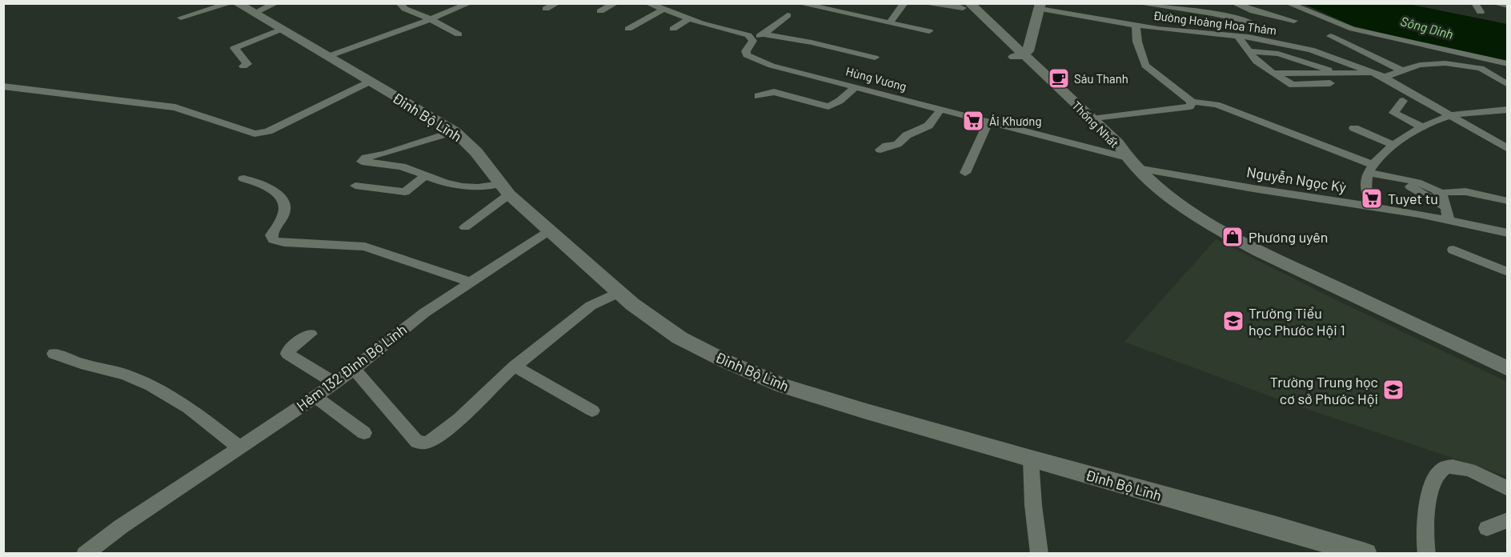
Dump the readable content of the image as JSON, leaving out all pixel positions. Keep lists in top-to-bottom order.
{
  "streets": {
    "street": [
      "Đường Hoàng Hoa Thám",
      "Hùng Vương",
      "Đinh Bộ Lĩnh",
      "Thống Nhất",
      "Nguyễn Ngọc Kỳ",
      "Hẻm 132 Đinh Bộ Lĩnh"
    ]
  },
  "crossings": [
    ["Hùng Vương", "Thống Nhất"],
    ["Hùng Vương", "Nguyễn Ngọc Kỳ"],
    ["Đinh Bộ Lĩnh", "Hẻm 132 Đinh Bộ Lĩnh"],
    ["Thống Nhất", "Nguyễn Ngọc Kỳ"]
  ],
  "water": ["Sông Dinh"],
  "places": {
    "cafe": ["Sáu Thanh"],
    "supermarket": ["Ái Khương", "Tuyet tu"],
    "shop": ["Phương uyên"],
    "school or university": ["Trường Tiểu học Phước Hội 1", "Trường Trung học cơ sở Phước Hội"]
  }
}
